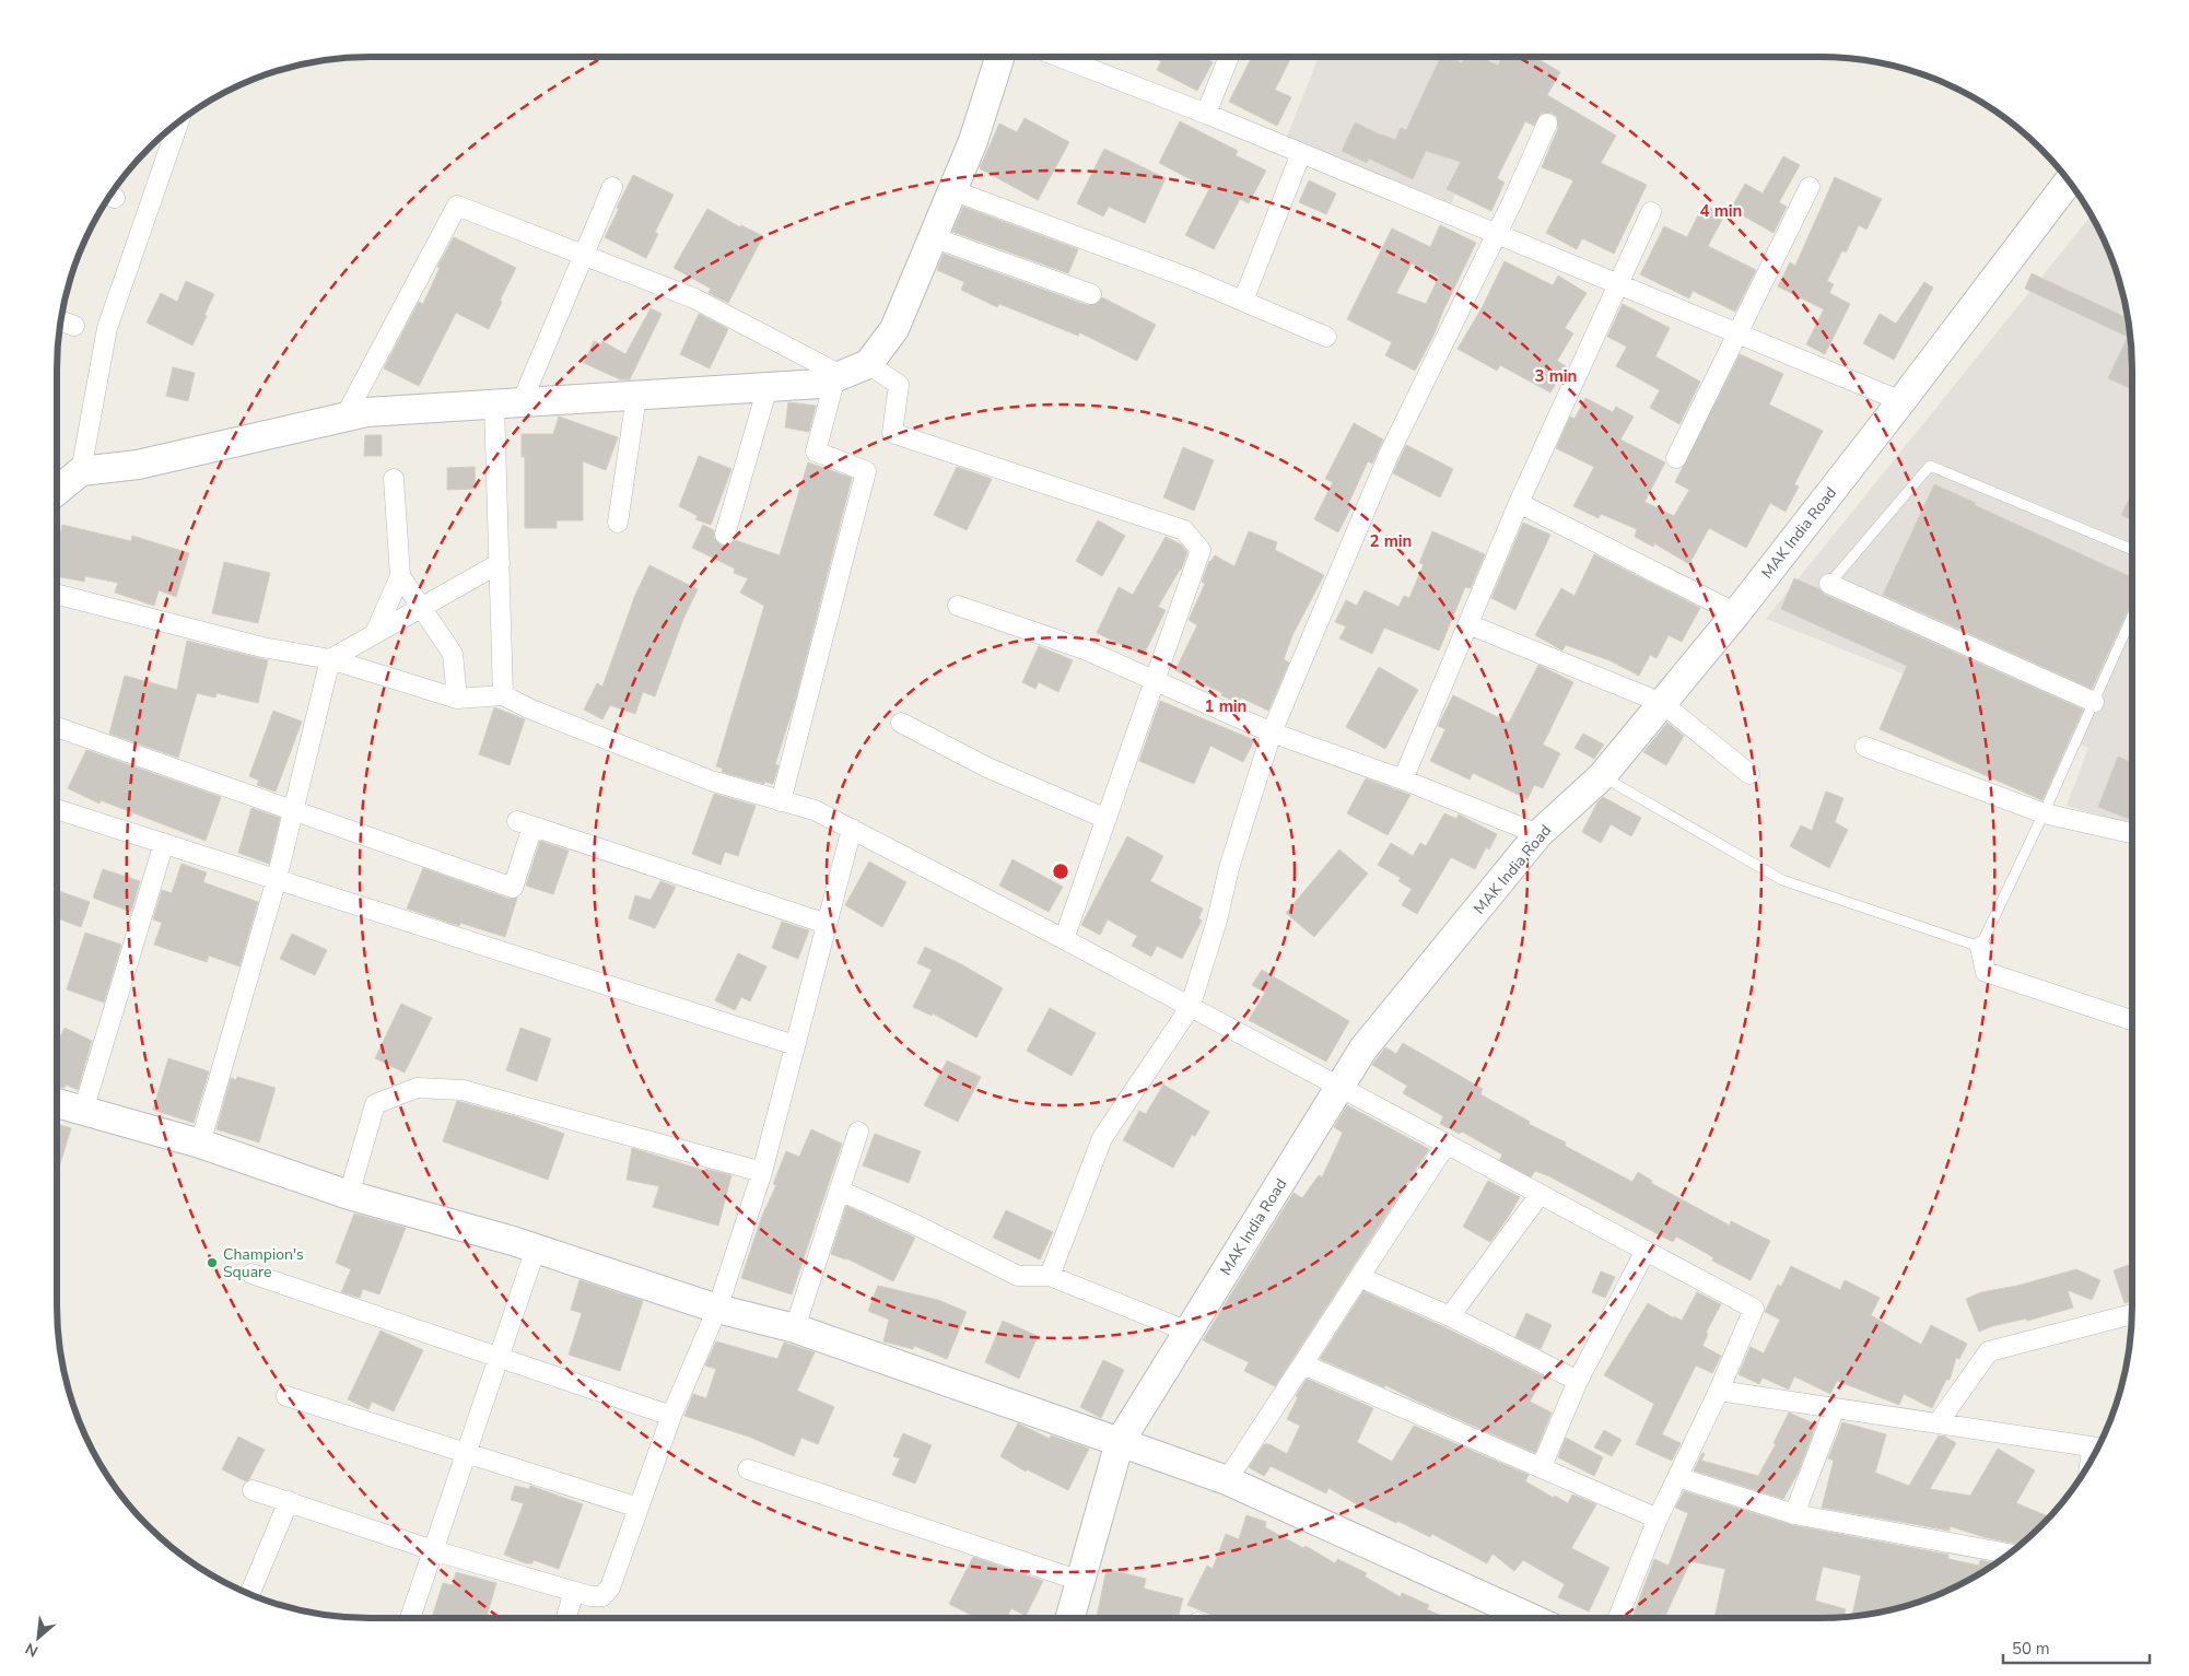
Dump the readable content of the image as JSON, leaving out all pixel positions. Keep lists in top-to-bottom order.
{
  "streets": {
    "street": ["MAK India Road"]
  },
  "places": ["Champion's Square"],
  "scale_bar": "50 m",
  "north": "bottom left",
  "rings": [
    "4 min",
    "3 min",
    "2 min",
    "1 min"
  ]
}
